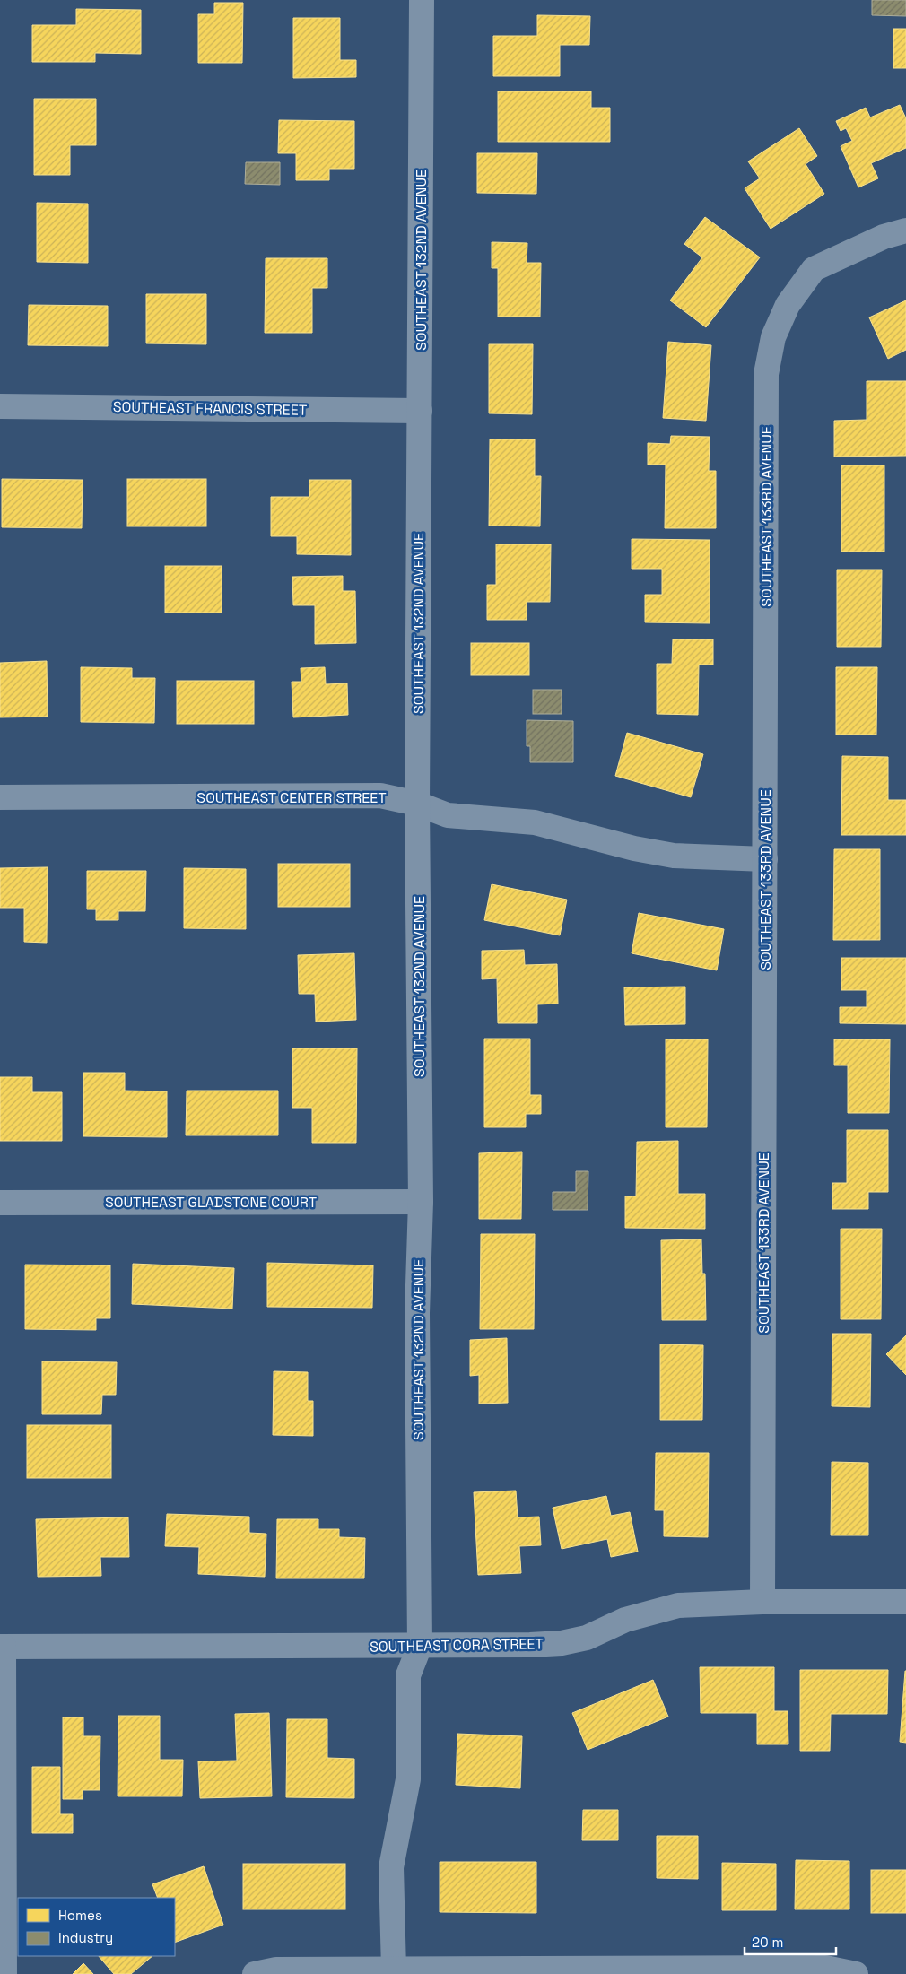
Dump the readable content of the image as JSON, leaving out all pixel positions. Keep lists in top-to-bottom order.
{
  "streets": {
    "street": [
      "SOUTHEAST 132ND AVENUE",
      "SOUTHEAST FRANCIS STREET",
      "SOUTHEAST 133RD AVENUE",
      "SOUTHEAST CENTER STREET",
      "SOUTHEAST GLADSTONE COURT",
      "SOUTHEAST CORA STREET"
    ]
  },
  "crossings": [
    ["SOUTHEAST 132ND AVENUE", "SOUTHEAST FRANCIS STREET"],
    ["SOUTHEAST 132ND AVENUE", "SOUTHEAST CENTER STREET"],
    ["SOUTHEAST 132ND AVENUE", "SOUTHEAST GLADSTONE COURT"],
    ["SOUTHEAST 132ND AVENUE", "SOUTHEAST CORA STREET"],
    ["SOUTHEAST 133RD AVENUE", "SOUTHEAST CENTER STREET"],
    ["SOUTHEAST 133RD AVENUE", "SOUTHEAST CORA STREET"]
  ],
  "legend": ["Homes", "Industry"],
  "scale_bar": "20 m"
}
